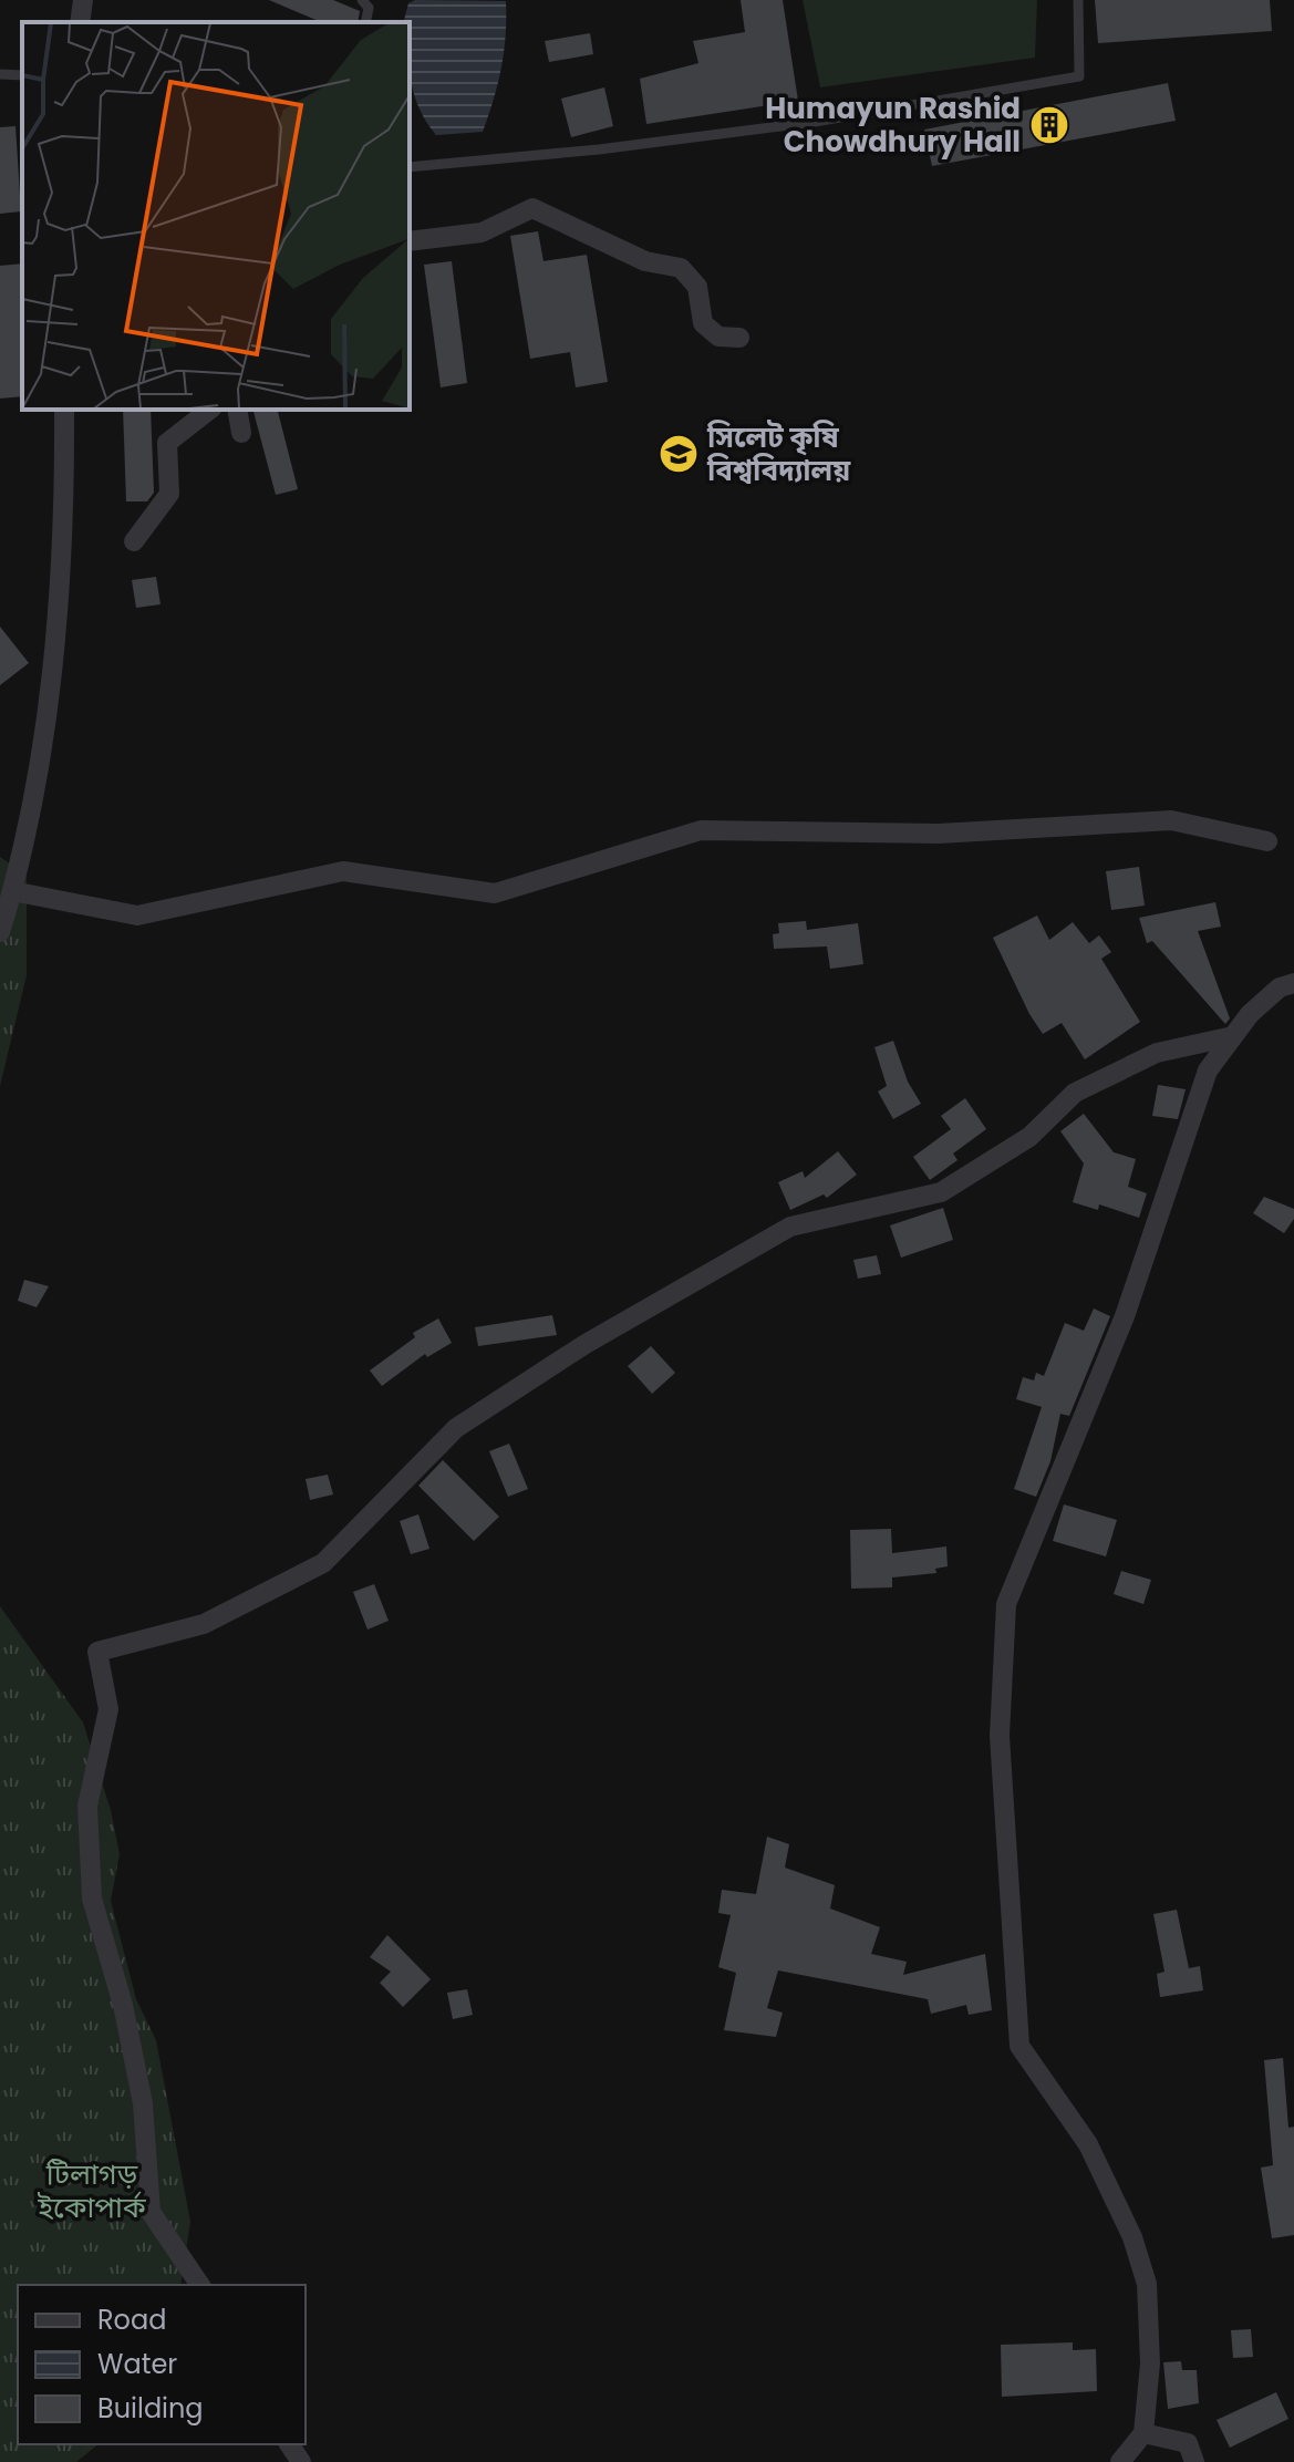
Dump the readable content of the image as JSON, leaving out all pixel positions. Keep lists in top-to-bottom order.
{
  "parks": ["টিলাগড় ইকোপার্ক"],
  "places": {
    "building": ["Humayun Rashid Chowdhury Hall"],
    "school or university": ["সিলেট কৃষি বিশ্ববিদ্যালয়"]
  },
  "legend": ["Road", "Water", "Building"]
}
